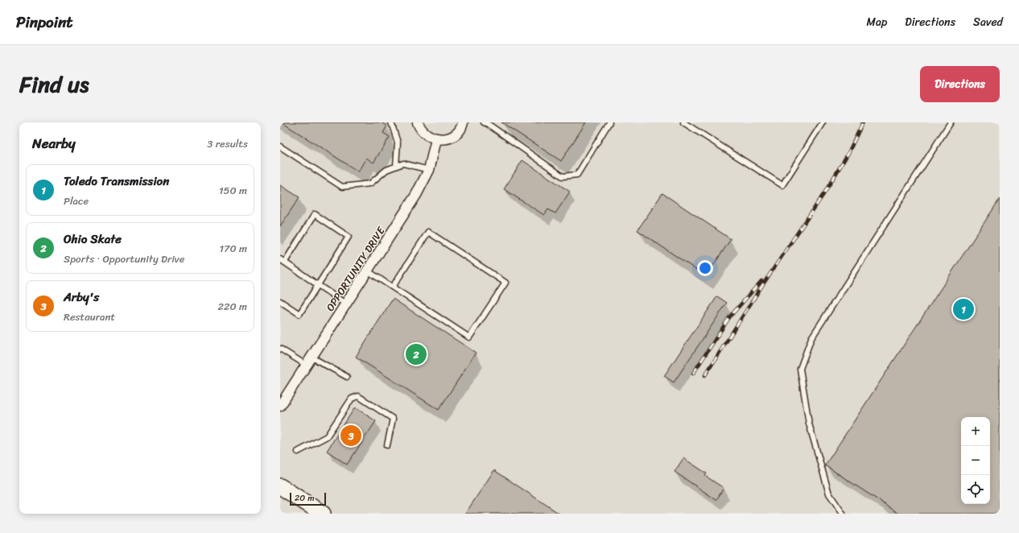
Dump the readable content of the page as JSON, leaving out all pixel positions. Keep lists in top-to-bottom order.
{
  "streets": {
    "street": ["OPPORTUNITY DRIVE"]
  },
  "scale_bar": "20 m",
  "page": {
    "header": "Pinpoint",
    "nav": ["Map", "Directions", "Saved"],
    "title": "Find us",
    "buttons": "Directions",
    "heading": ["Nearby", "3 results"],
    "list": [
      {
        "mark": "1",
        "name": "Toledo Transmission",
        "note": "Place",
        "value": "150 m"
      },
      {
        "mark": "2",
        "name": "Ohio Skate",
        "note": "Sports · Opportunity Drive",
        "value": "170 m"
      },
      {
        "mark": "3",
        "name": "Arby's",
        "note": "Restaurant",
        "value": "220 m"
      }
    ],
    "pins": ["1", "2", "3"],
    "map_buttons": ["+", "−"],
    "scale": "20 m"
  }
}
